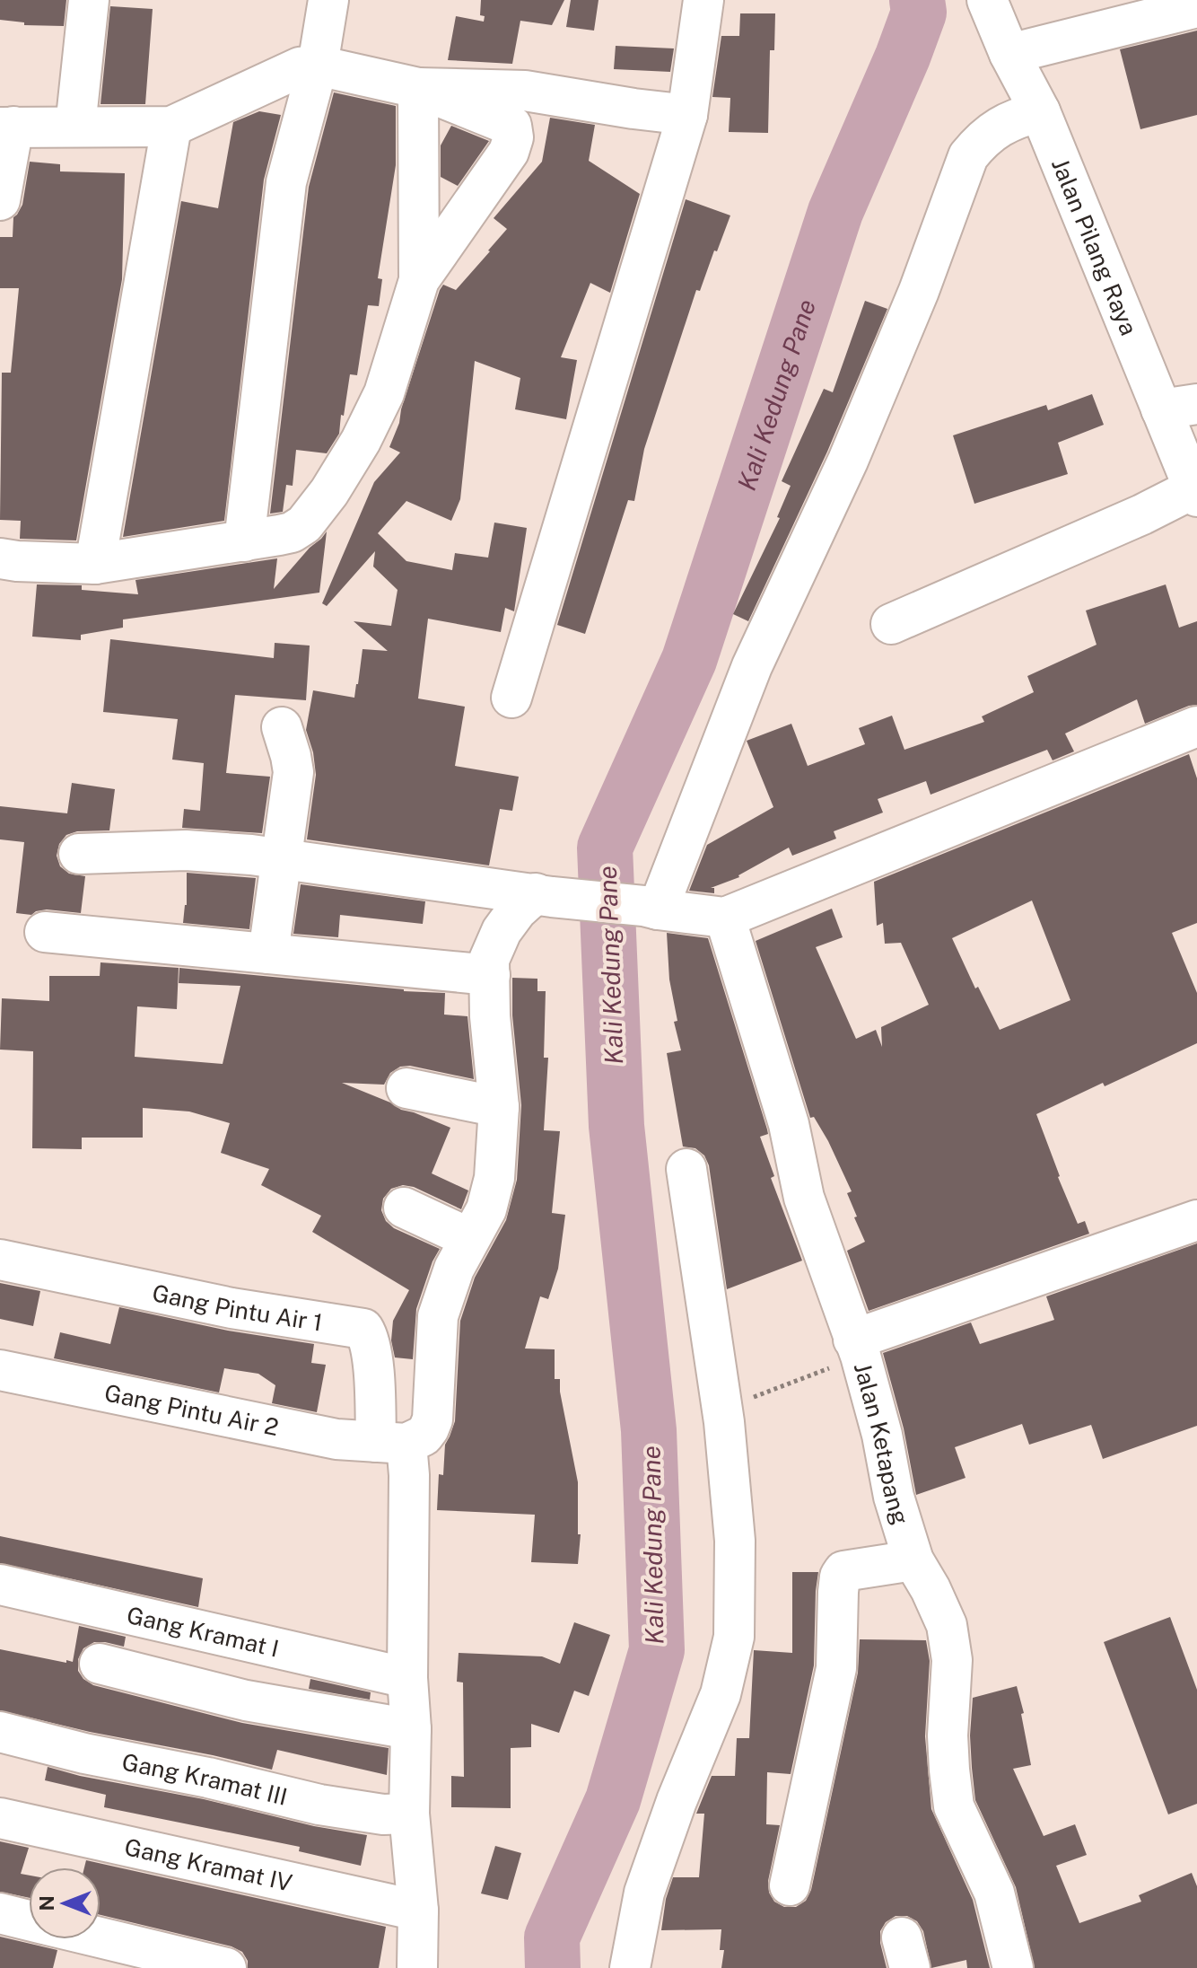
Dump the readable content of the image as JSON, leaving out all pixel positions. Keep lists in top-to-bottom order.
{
  "streets": {
    "main road": [
      "Jalan Pilang Raya",
      "Gang Pintu Air 1",
      "Gang Pintu Air 2",
      "Jalan Ketapang",
      "Gang Kramat I",
      "Gang Kramat III",
      "Gang Kramat IV"
    ]
  },
  "crossings": [
    ["Gang Pintu Air 1", "Gang Pintu Air 2"]
  ],
  "water": ["Kali Kedung Pane"],
  "north": "left"
}
